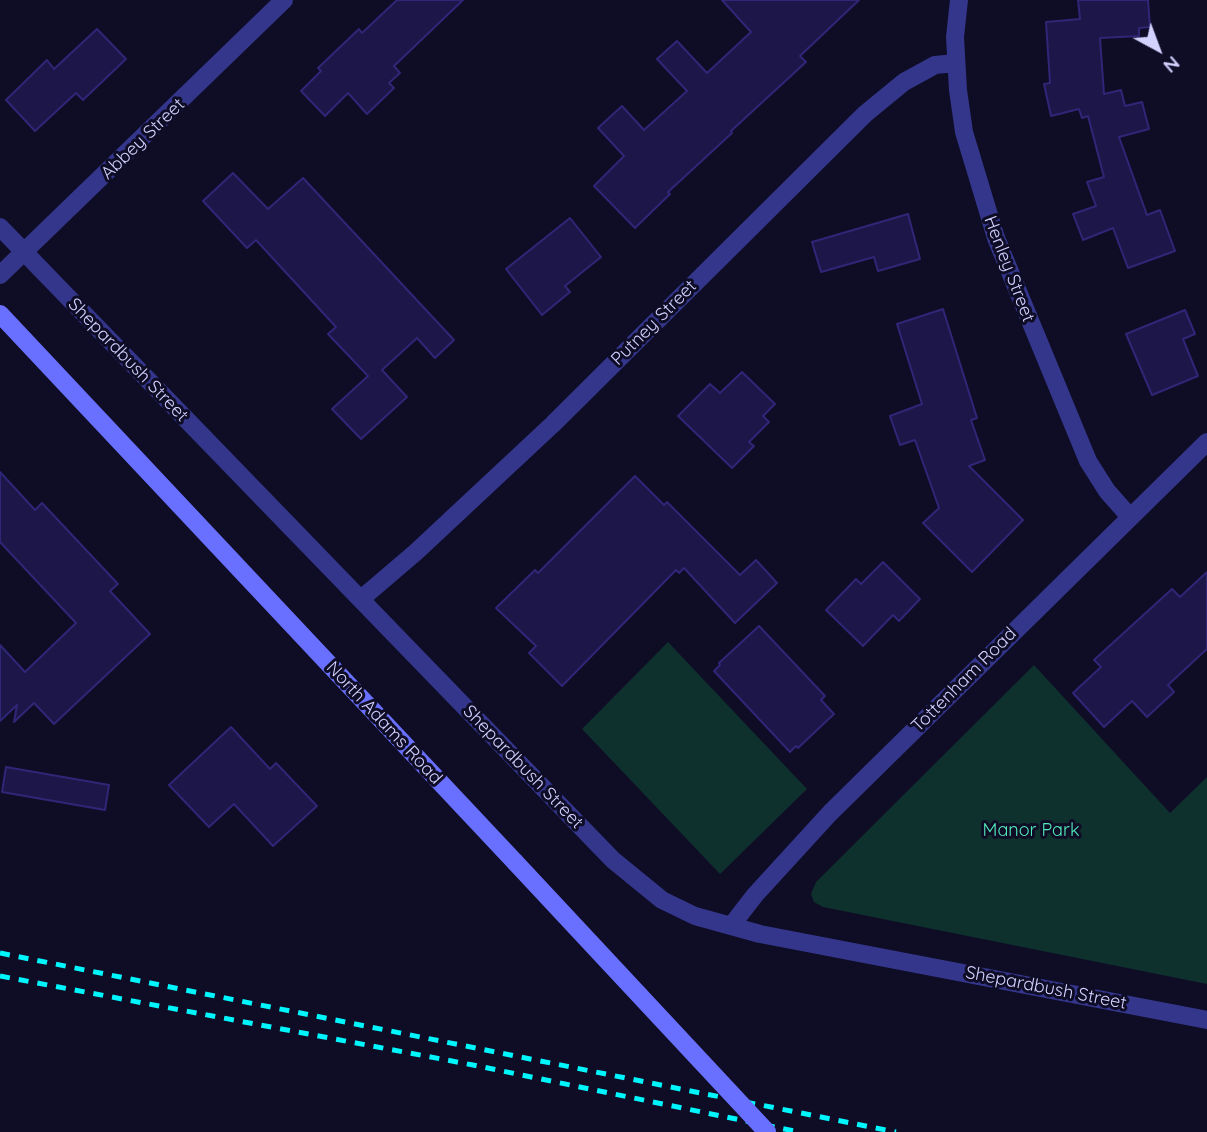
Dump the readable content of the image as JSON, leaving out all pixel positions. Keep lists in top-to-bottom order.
{
  "streets": {
    "main road": ["North Adams Road"],
    "street": [
      "Abbey Street",
      "Henley Street",
      "Putney Street",
      "Shepardbush Street",
      "Tottenham Road"
    ]
  },
  "crossings": [
    ["Abbey Street", "Shepardbush Street"],
    ["Henley Street", "Putney Street"],
    ["Henley Street", "Tottenham Road"],
    ["Putney Street", "Shepardbush Street"],
    ["Shepardbush Street", "Tottenham Road"]
  ],
  "parks": ["Manor Park"],
  "north": "bottom right"
}
